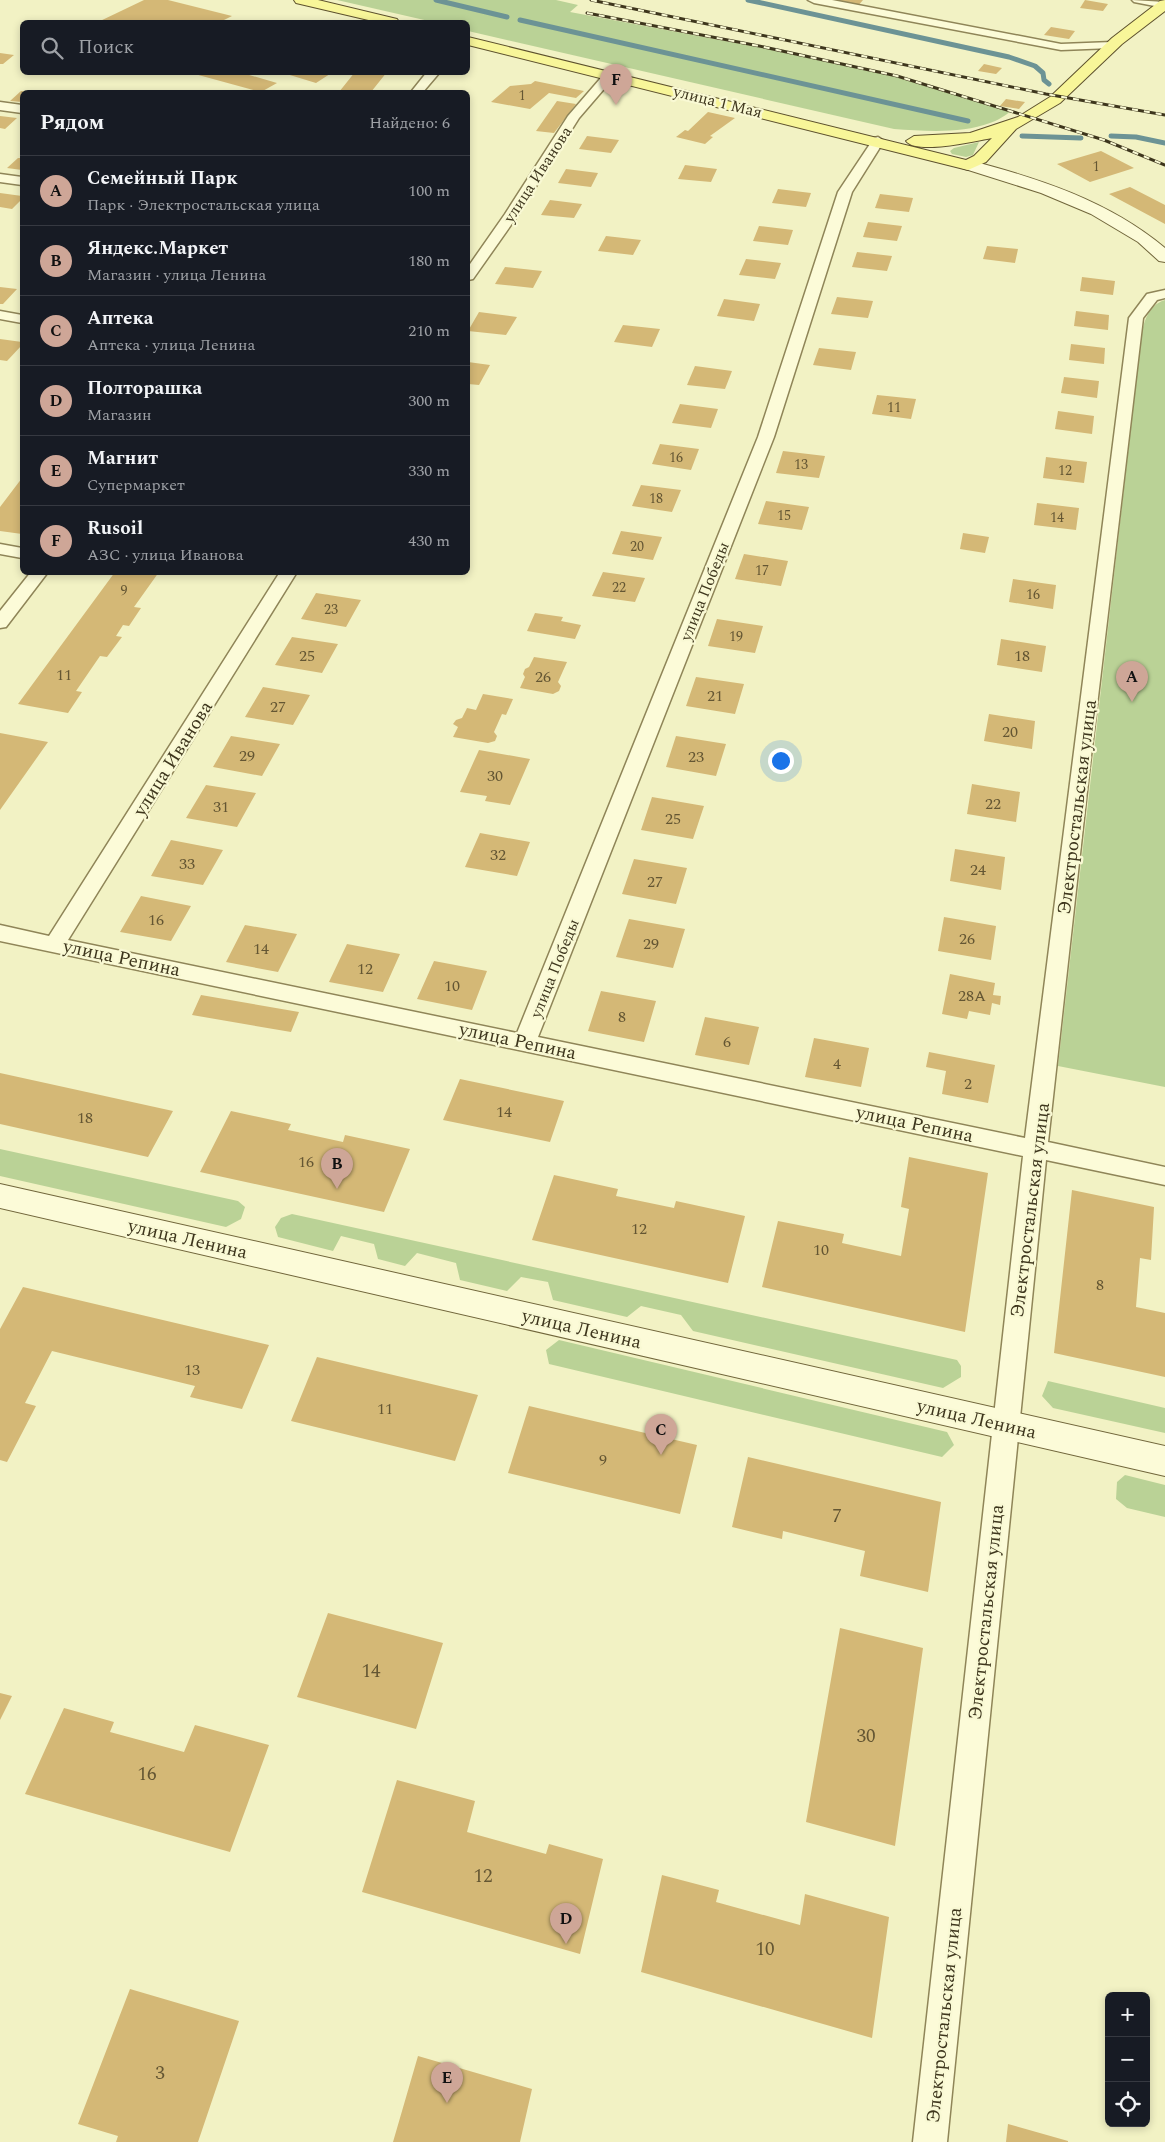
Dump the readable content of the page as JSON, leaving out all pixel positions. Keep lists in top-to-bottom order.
{
  "streets": {
    "main road": ["улица 1 Мая"],
    "street": [
      "улица Иванова",
      "улица Победы",
      "Электростальская улица",
      "улица Репина",
      "улица Ленина"
    ]
  },
  "crossings": [
    ["улица 1 Мая", "улица Иванова"],
    ["улица 1 Мая", "улица Победы"],
    ["улица Иванова", "улица Репина"],
    ["улица Победы", "улица Репина"],
    ["Электростальская улица", "улица Репина"],
    ["Электростальская улица", "улица Ленина"]
  ],
  "house_numbers": [
    "1",
    "1",
    "11",
    "16",
    "13",
    "12",
    "18",
    "15",
    "14",
    "20",
    "17",
    "22",
    "9",
    "16",
    "23",
    "19",
    "25",
    "18",
    "11",
    "26",
    "21",
    "27",
    "20",
    "29",
    "23",
    "30",
    "22",
    "31",
    "25",
    "32",
    "33",
    "24",
    "27",
    "16",
    "26",
    "29",
    "14",
    "12",
    "10",
    "28А",
    "8",
    "6",
    "4",
    "2",
    "14",
    "18",
    "16",
    "12",
    "10",
    "8",
    "13",
    "11",
    "9",
    "7",
    "14",
    "30",
    "16",
    "12",
    "10",
    "3"
  ],
  "page": {
    "search": "Поиск",
    "pins": [
      "F",
      "A",
      "B",
      "C",
      "D",
      "E"
    ],
    "heading": ["Рядом", "Найдено: 6"],
    "list": [
      {
        "mark": "A",
        "name": "Семейный Парк",
        "note": "Парк · Электростальская улица",
        "value": "100 m"
      },
      {
        "mark": "B",
        "name": "Яндекс.Маркет",
        "note": "Магазин · улица Ленина",
        "value": "180 m"
      },
      {
        "mark": "C",
        "name": "Аптека",
        "note": "Аптека · улица Ленина",
        "value": "210 m"
      },
      {
        "mark": "D",
        "name": "Полторашка",
        "note": "Магазин",
        "value": "300 m"
      },
      {
        "mark": "E",
        "name": "Магнит",
        "note": "Супермаркет",
        "value": "330 m"
      },
      {
        "mark": "F",
        "name": "Rusoil",
        "note": "АЗС · улица Иванова",
        "value": "430 m"
      }
    ],
    "map_buttons": ["+", "−"]
  }
}
